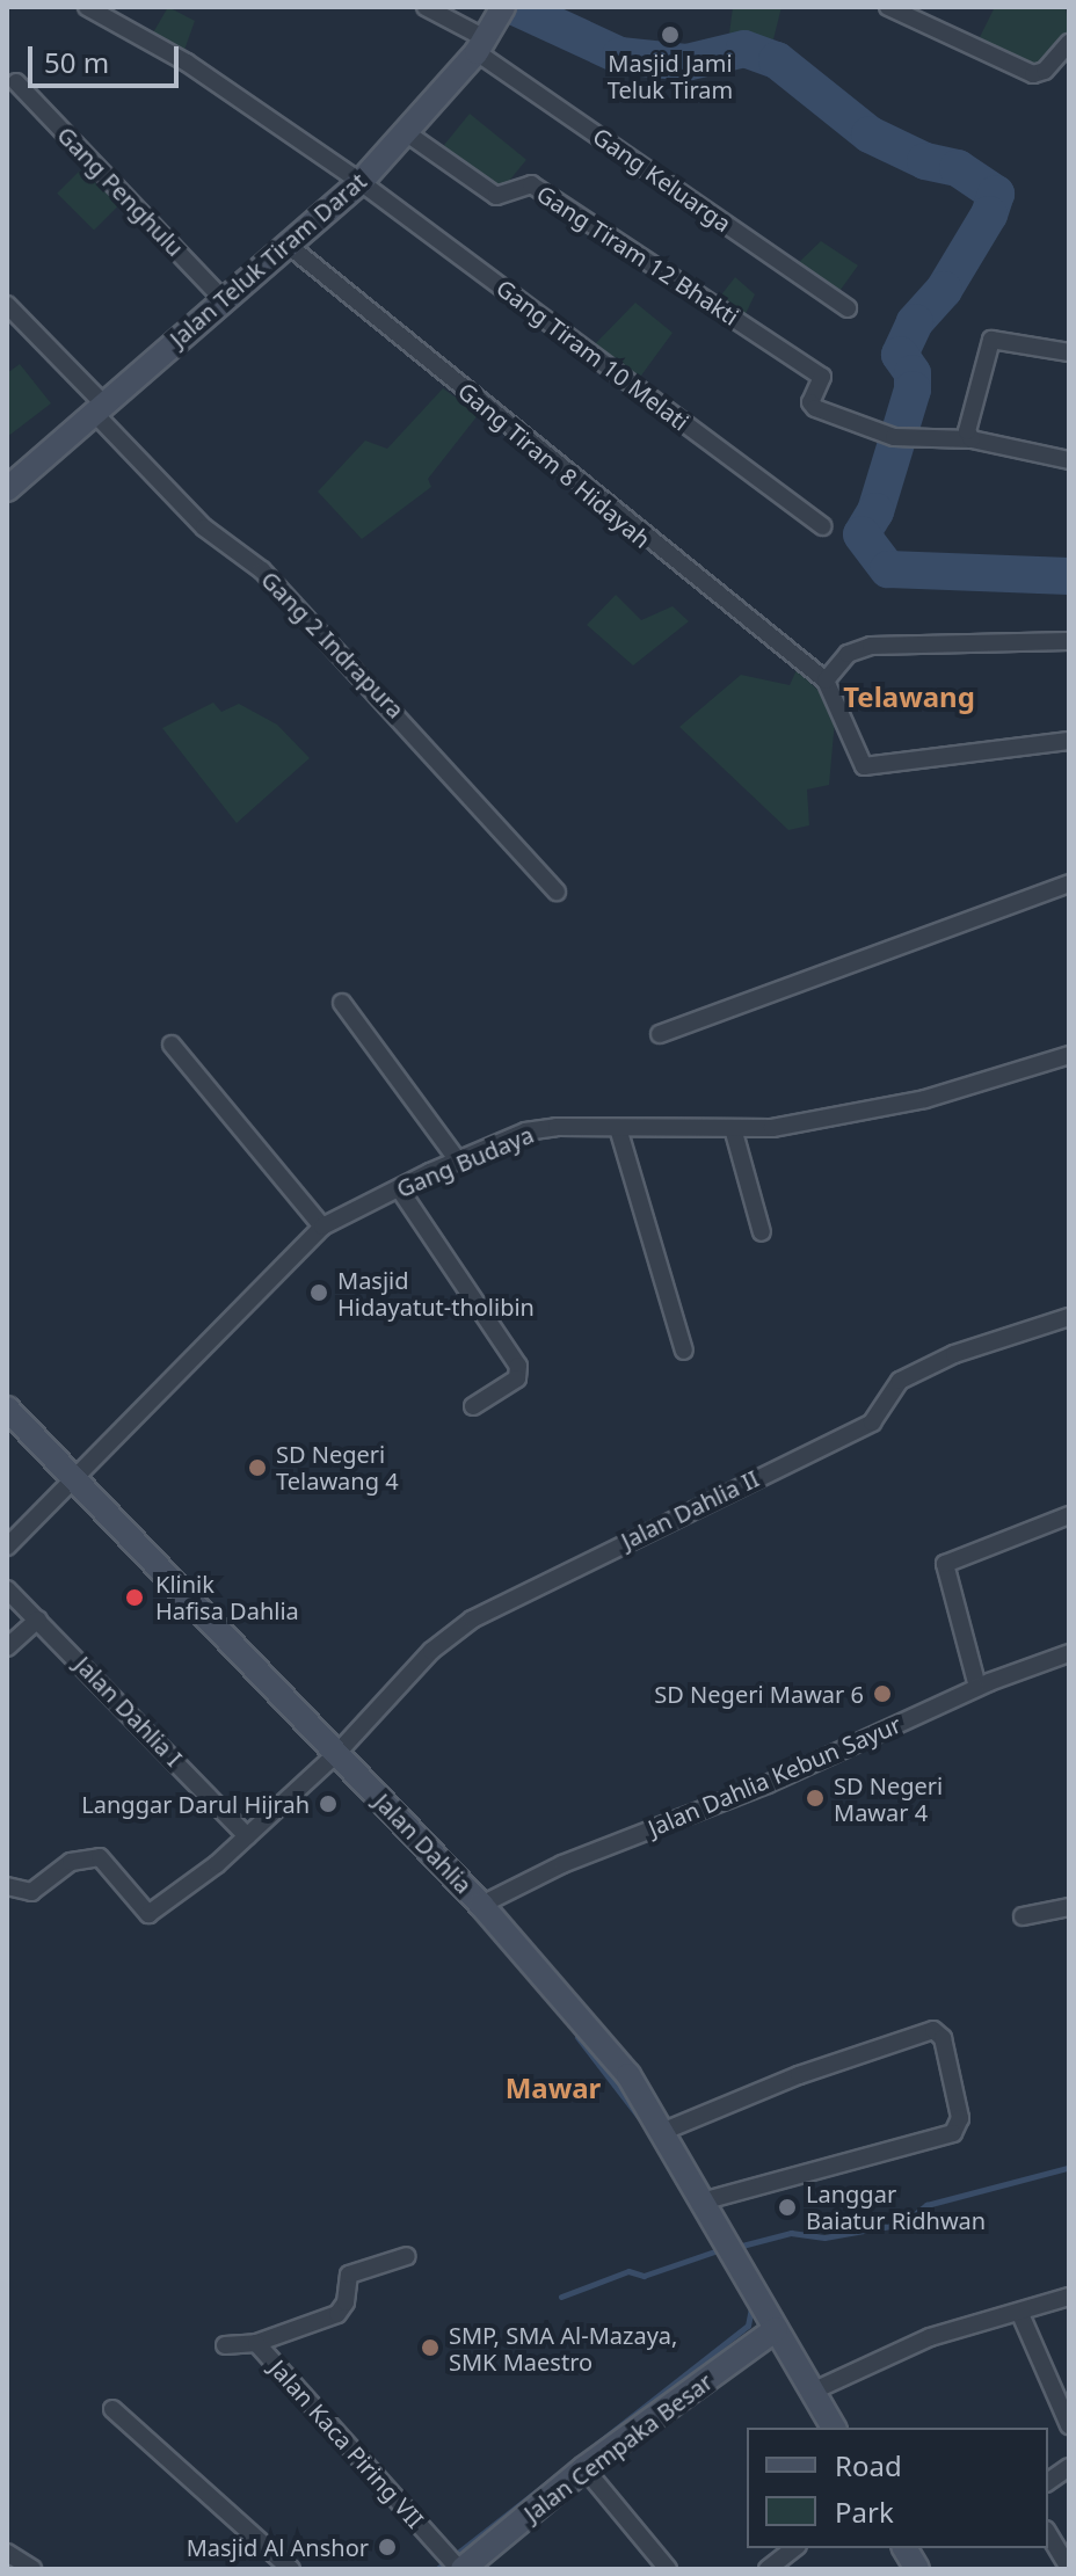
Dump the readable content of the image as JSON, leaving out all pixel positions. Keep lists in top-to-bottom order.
{
  "streets": {
    "street": [
      "Gang Keluarga",
      "Gang Penghulu",
      "Gang Tiram 12 Bhakti",
      "Jalan Teluk Tiram Darat",
      "Gang Tiram 10 Melati",
      "Gang Tiram 8 Hidayah",
      "Gang 2 Indrapura",
      "Gang Budaya",
      "Jalan Dahlia II",
      "Jalan Dahlia I",
      "Jalan Dahlia Kebun Sayur",
      "Jalan Dahlia",
      "Jalan Kaca Piring VII",
      "Jalan Cempaka Besar"
    ]
  },
  "crossings": [
    ["Gang Keluarga", "Jalan Teluk Tiram Darat"],
    ["Gang Penghulu", "Jalan Teluk Tiram Darat"],
    ["Gang Tiram 12 Bhakti", "Jalan Teluk Tiram Darat"],
    ["Jalan Teluk Tiram Darat", "Gang Tiram 10 Melati"],
    ["Jalan Teluk Tiram Darat", "Gang Tiram 8 Hidayah"],
    ["Jalan Teluk Tiram Darat", "Gang 2 Indrapura"],
    ["Gang Budaya", "Jalan Dahlia"],
    ["Jalan Dahlia II", "Jalan Dahlia"],
    ["Jalan Dahlia Kebun Sayur", "Jalan Dahlia"],
    ["Jalan Dahlia", "Jalan Cempaka Besar"],
    ["Jalan Kaca Piring VII", "Jalan Cempaka Besar"]
  ],
  "districts": ["Telawang", "Mawar"],
  "places": [
    "Masjid Jami Teluk Tiram",
    "Masjid Hidayatut-tholibin",
    "SD Negeri Telawang 4",
    "Klinik Hafisa Dahlia",
    "SD Negeri Mawar 6",
    "SD Negeri Mawar 4",
    "Langgar Darul Hijrah",
    "Langgar Baiatur Ridhwan",
    "SMP, SMA Al-Mazaya, SMK Maestro",
    "Masjid Al Anshor"
  ],
  "legend": ["Road", "Park"],
  "scale_bar": "50 m"
}
